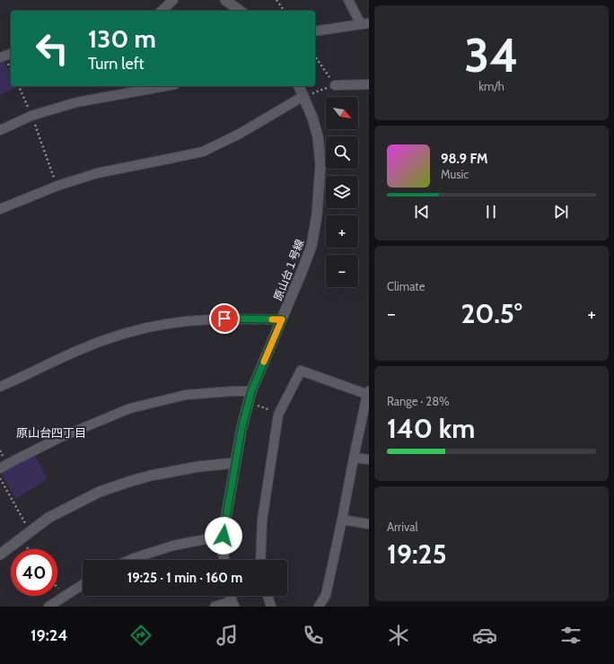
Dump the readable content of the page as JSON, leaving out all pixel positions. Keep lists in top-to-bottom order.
{
  "streets": {
    "street": ["原山台１号線"]
  },
  "districts": ["原山台四丁目"],
  "north": "bottom right",
  "page": {
    "tile": [
      ["34", "km/h"],
      "Climate",
      ["Range · 28%", "140 km"],
      ["Arrival", "19:25"]
    ],
    "turn": ["130 m", "Turn left"],
    "map_buttons": ["+", "−"],
    "song": ["98.9 FM", "Music"],
    "heat": ["−", "20.5°", "+"],
    "limit": "40",
    "trip": "19:25 · 1 min · 160 m",
    "tabs": "19:24"
  }
}
